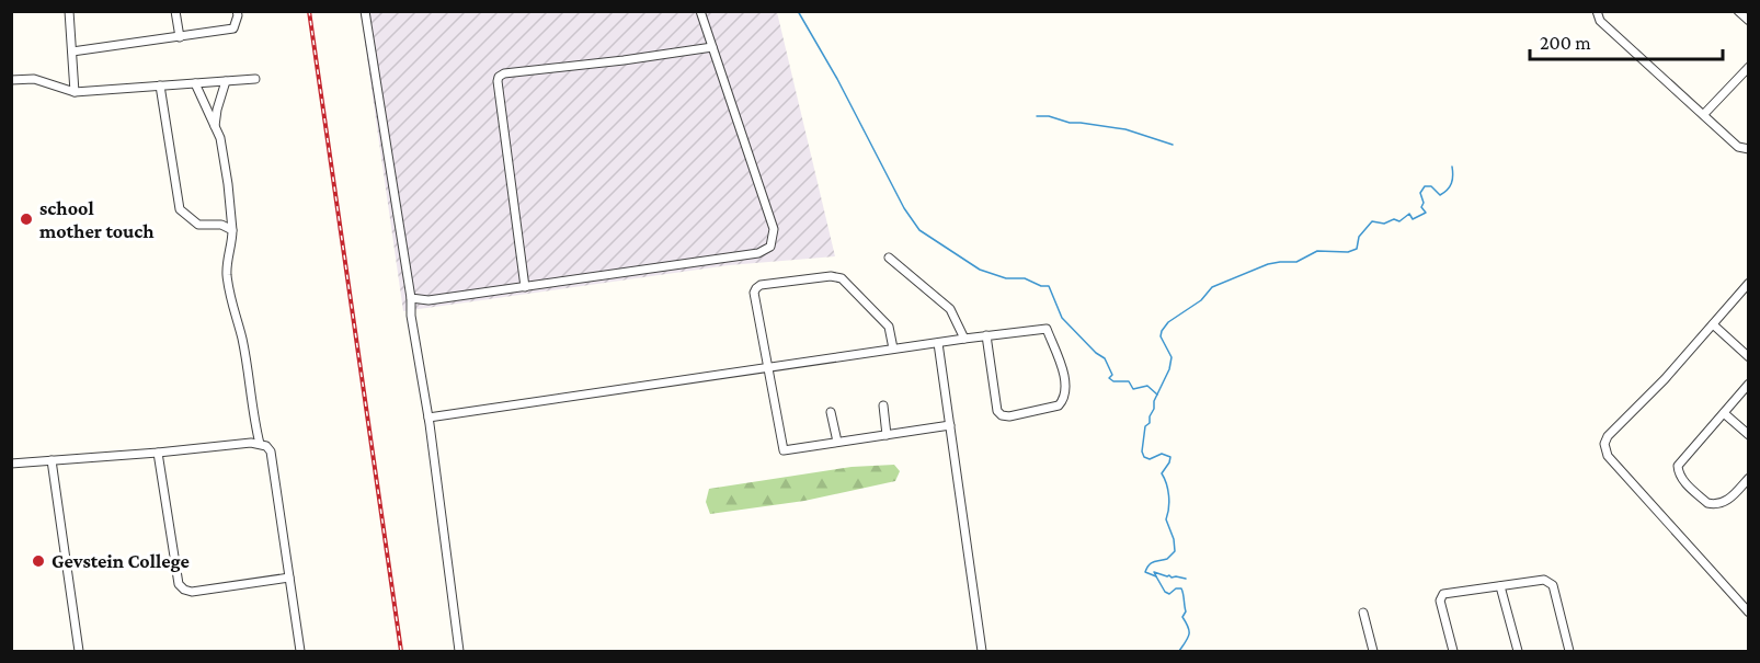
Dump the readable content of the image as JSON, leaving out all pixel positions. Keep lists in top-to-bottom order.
{
  "places": ["school mother touch", "Gevstein College"],
  "scale_bar": "200 m"
}
